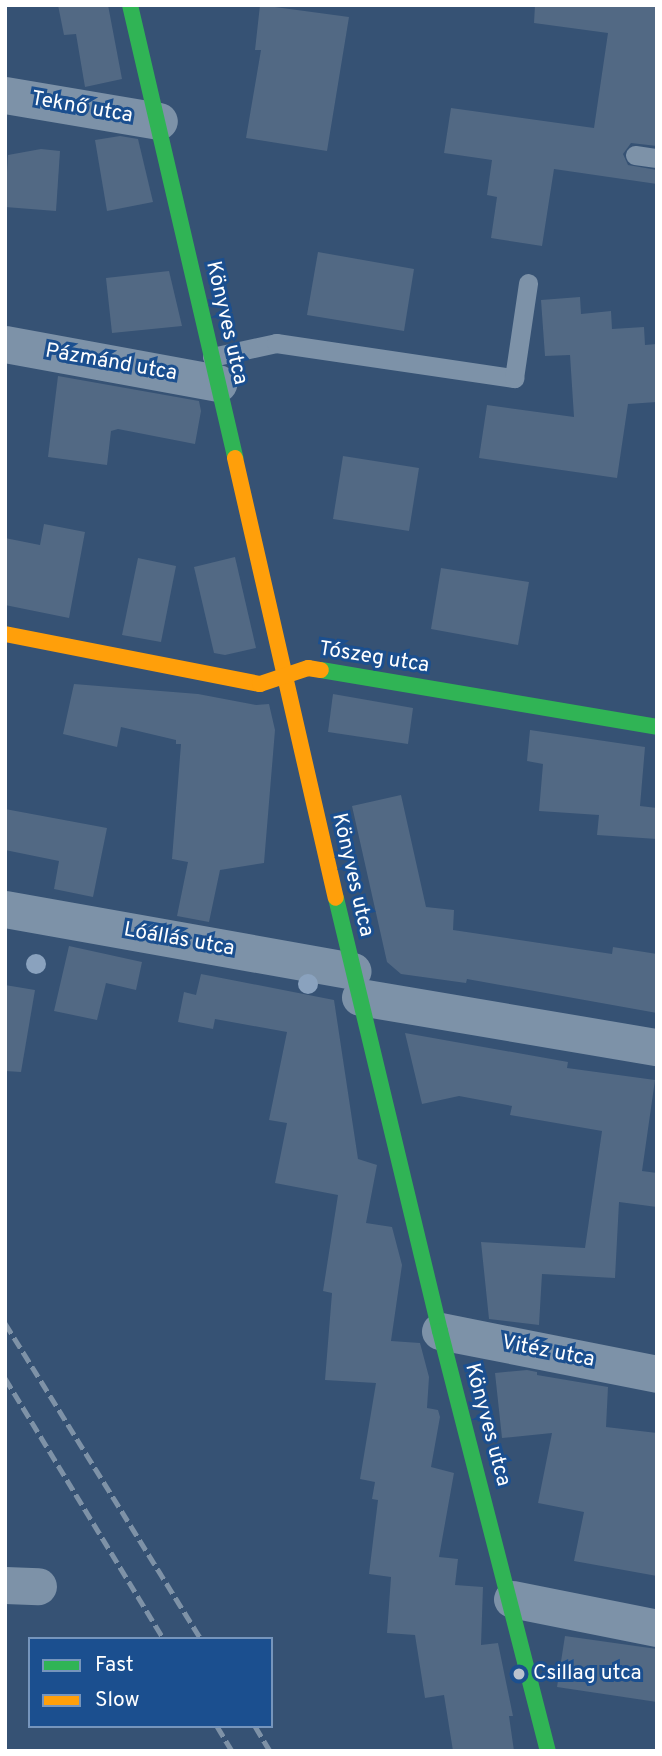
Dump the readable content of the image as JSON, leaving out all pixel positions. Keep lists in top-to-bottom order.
{
  "streets": {
    "street": [
      "Teknő utca",
      "Könyves utca",
      "Pázmánd utca",
      "Tószeg utca",
      "Lóállás utca",
      "Vitéz utca"
    ]
  },
  "crossings": [
    ["Teknő utca", "Könyves utca"],
    ["Könyves utca", "Pázmánd utca"],
    ["Könyves utca", "Tószeg utca"],
    ["Könyves utca", "Lóállás utca"],
    ["Könyves utca", "Vitéz utca"]
  ],
  "places": ["Csillag utca"],
  "legend": ["Fast", "Slow"]
}
